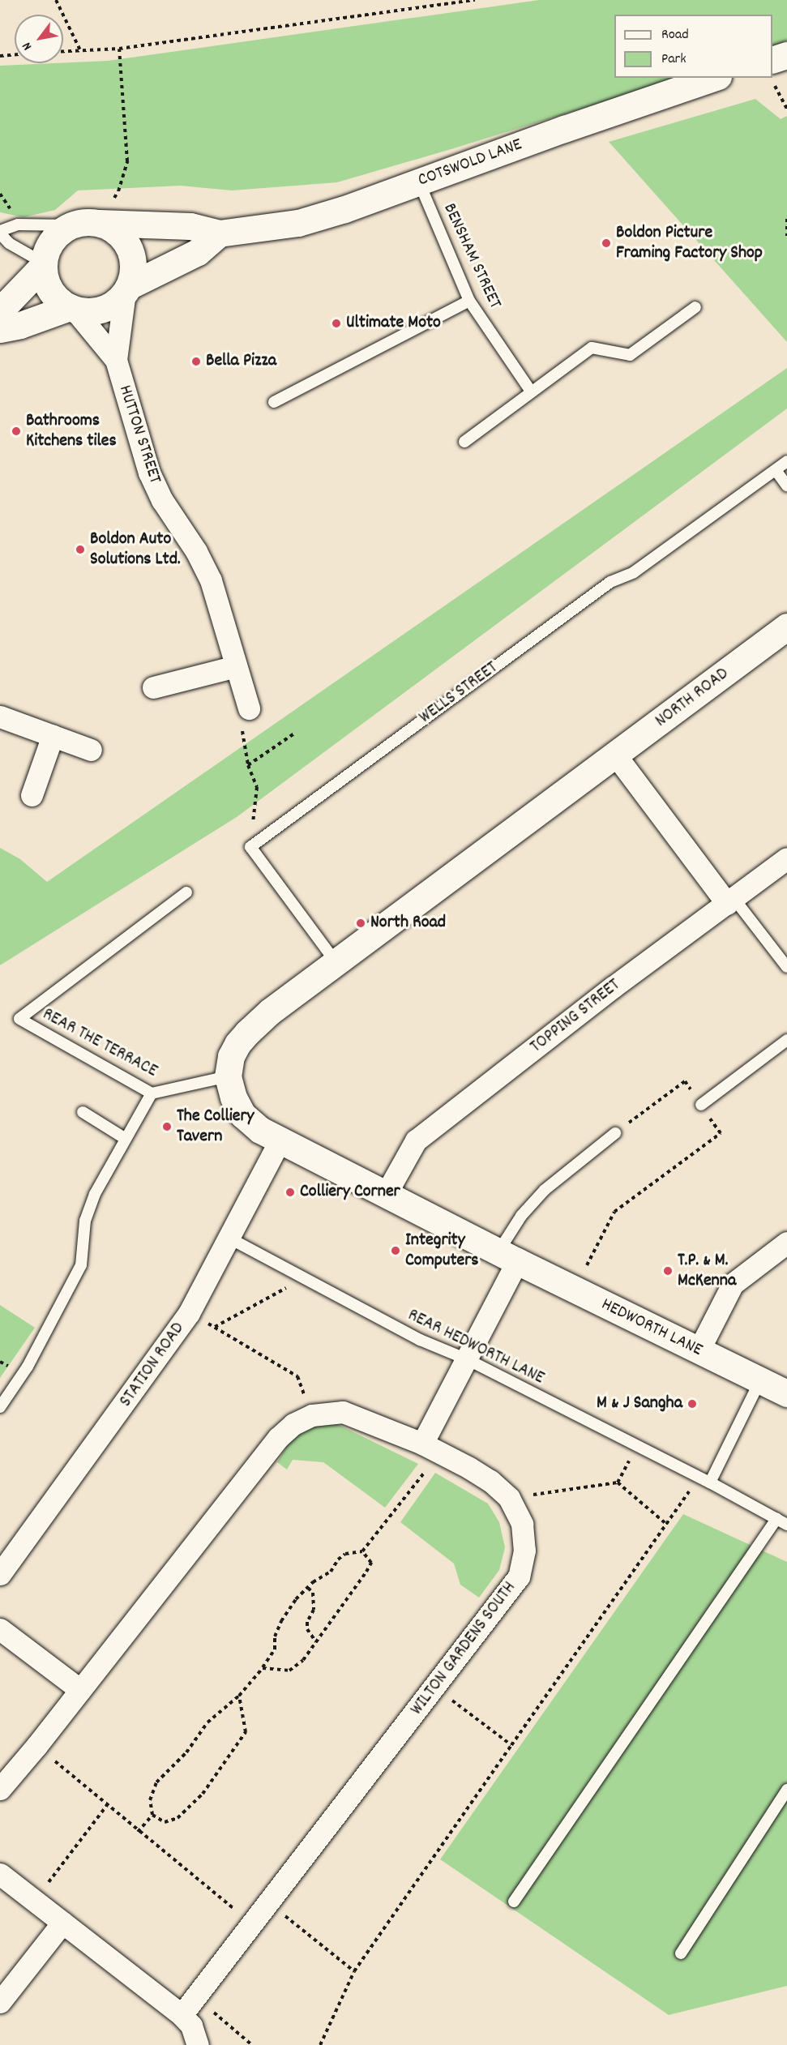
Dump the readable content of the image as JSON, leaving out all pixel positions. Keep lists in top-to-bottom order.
{
  "streets": {
    "street": [
      "COTSWOLD LANE",
      "HUTTON STREET",
      "NORTH ROAD",
      "TOPPING STREET",
      "HEDWORTH LANE",
      "STATION ROAD",
      "WILTON GARDENS SOUTH"
    ],
    "lane": [
      "BENSHAM STREET",
      "WELLS STREET",
      "REAR THE TERRACE",
      "REAR HEDWORTH LANE"
    ]
  },
  "crossings": [
    ["COTSWOLD LANE", "BENSHAM STREET"],
    ["COTSWOLD LANE", "HUTTON STREET"],
    ["NORTH ROAD", "REAR THE TERRACE"],
    ["NORTH ROAD", "HEDWORTH LANE"],
    ["TOPPING STREET", "HEDWORTH LANE"],
    ["REAR THE TERRACE", "HEDWORTH LANE"],
    ["HEDWORTH LANE", "STATION ROAD"],
    ["REAR HEDWORTH LANE", "STATION ROAD"]
  ],
  "places": [
    "Boldon Picture Framing Factory Shop",
    "Ultimate Moto",
    "Bella Pizza",
    "Bathrooms Kitchens tiles",
    "Boldon Auto Solutions Ltd.",
    "North Road",
    "The Colliery Tavern",
    "Colliery Corner",
    "Integrity Computers",
    "T.P. & M. McKenna",
    "M & J Sangha"
  ],
  "legend": ["Road", "Park"],
  "north": "bottom left"
}
